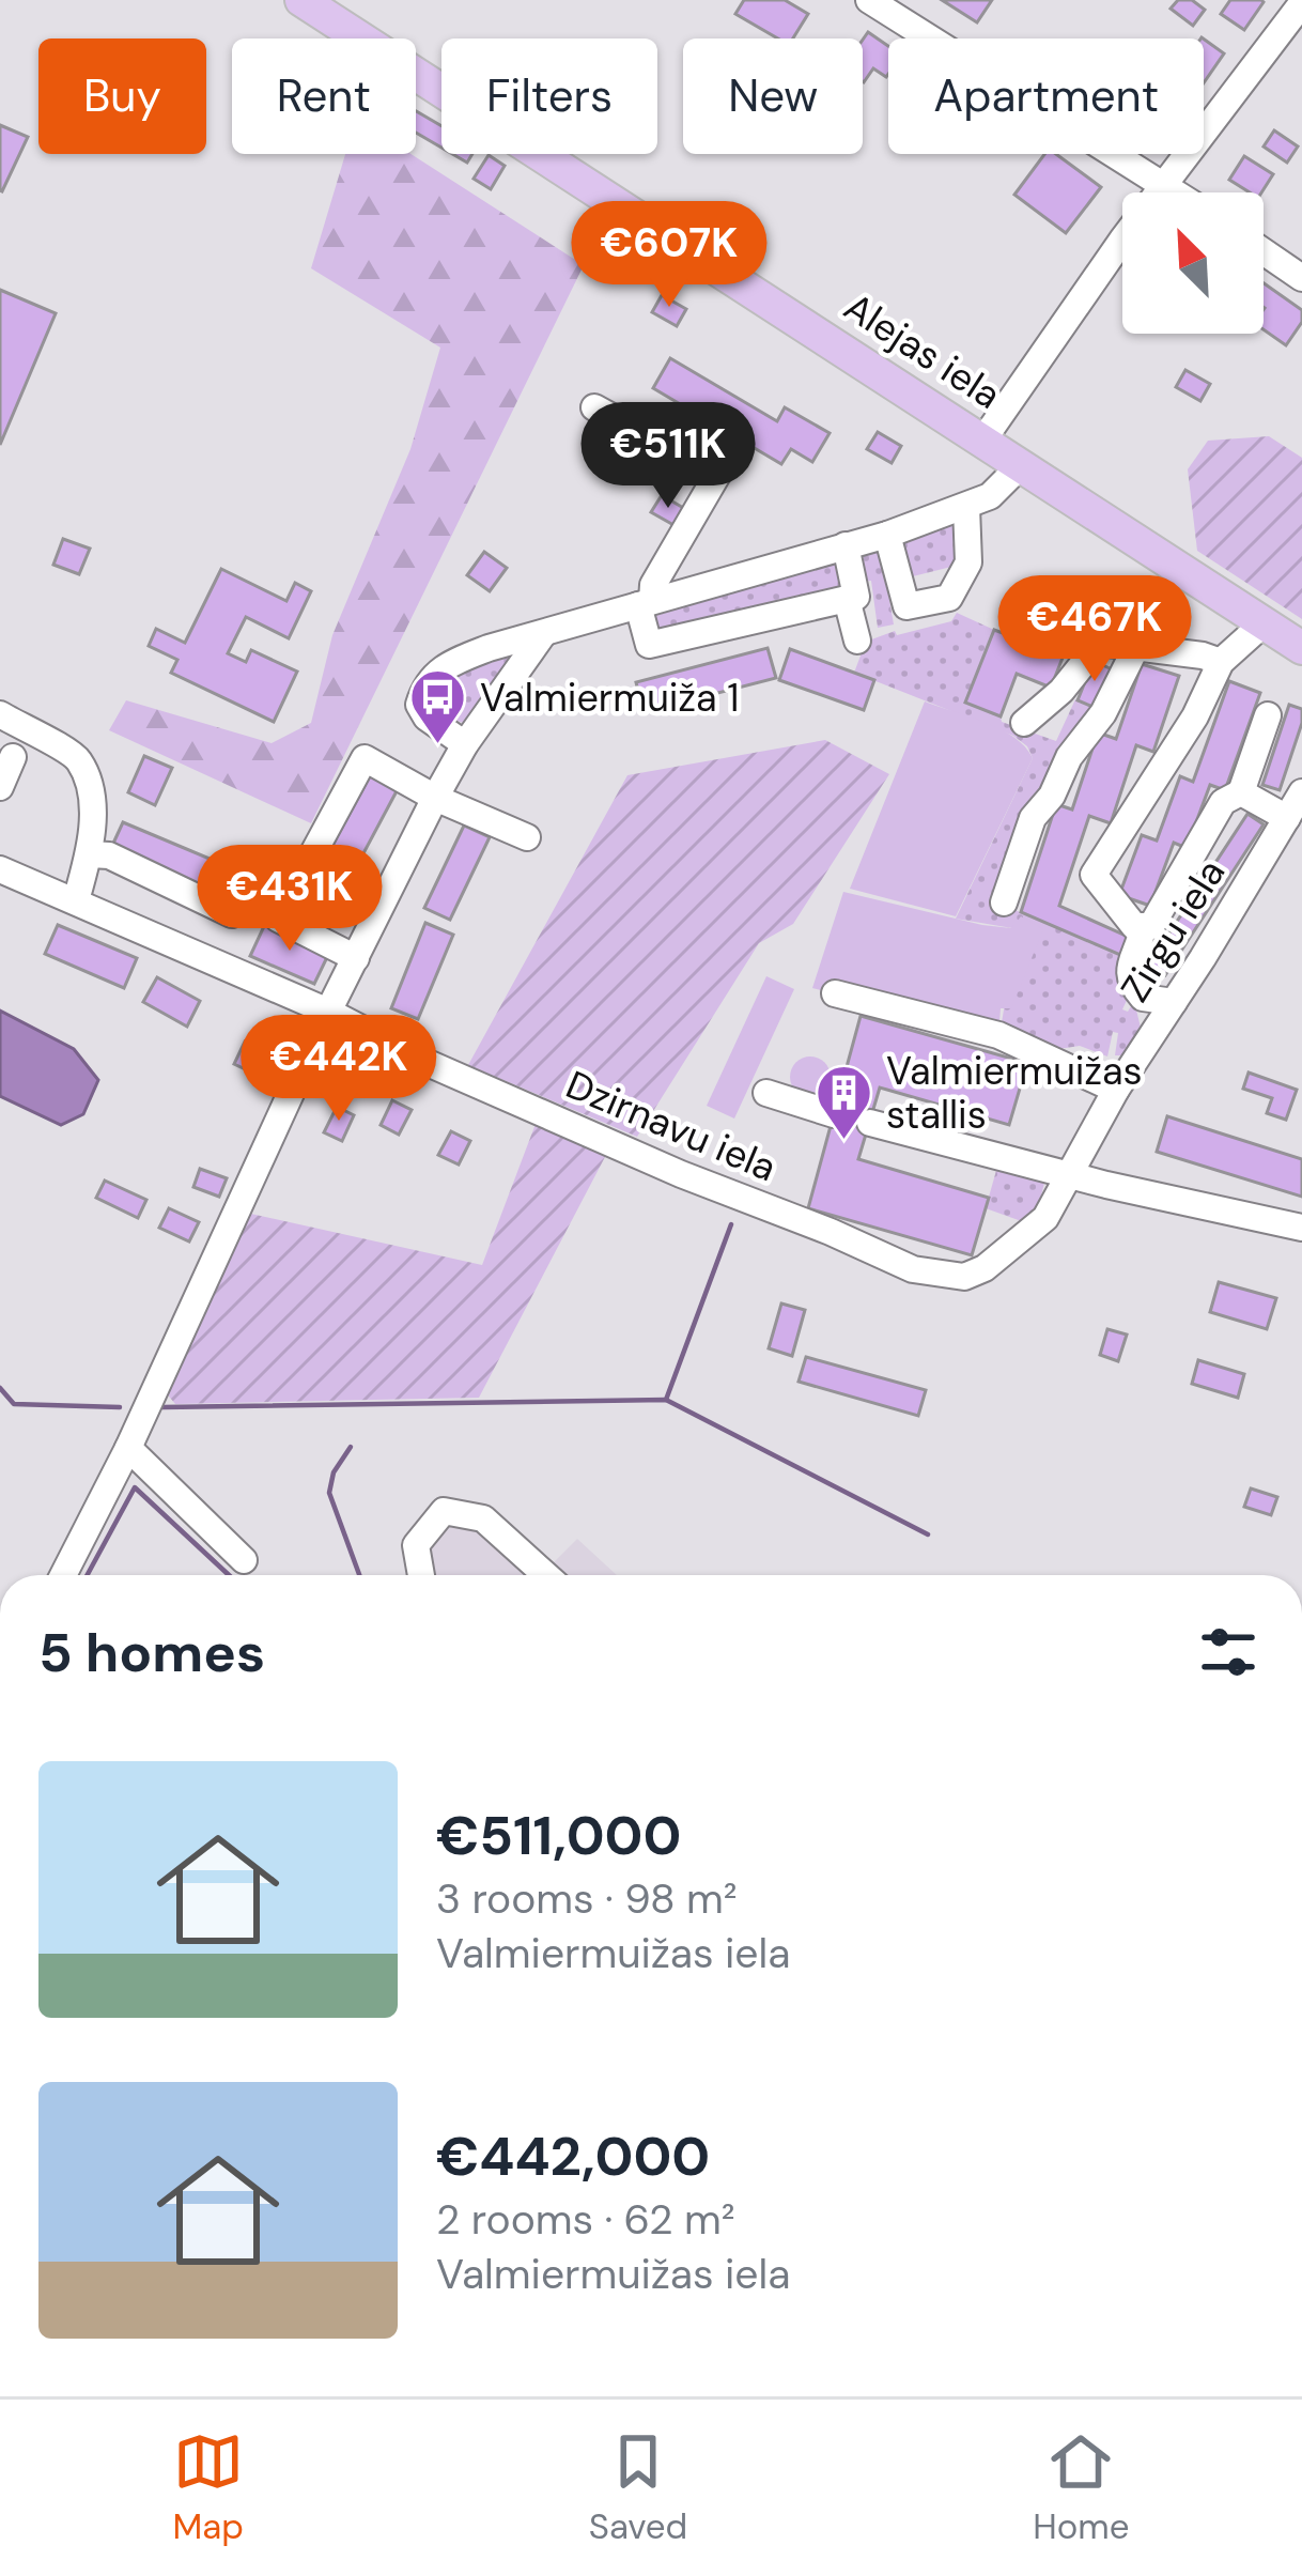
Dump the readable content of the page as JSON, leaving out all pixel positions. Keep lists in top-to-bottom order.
{
  "streets": {
    "main road": ["Alejas iela"],
    "street": ["Zirgu iela", "Dzirnavu iela"]
  },
  "crossings": [
    ["Zirgu iela", "Dzirnavu iela"]
  ],
  "places": {
    "bus stop": ["Valmiermuiža 1"],
    "building": ["Valmiermuižas stallis"]
  },
  "north": "top left",
  "page": {
    "chip": [
      "Buy",
      "Rent",
      "Filters",
      "New",
      "Apartment"
    ],
    "price": [
      "€607K",
      "€511K",
      "€467K",
      "€431K",
      "€442K"
    ],
    "heading": "5 homes",
    "list": [
      {
        "name": "€511,000",
        "note": "3 rooms · 98 m² · Valmiermuižas iela"
      },
      {
        "name": "€442,000",
        "note": "2 rooms · 62 m² · Valmiermuižas iela"
      }
    ],
    "tabs": ["Map", "Saved", "Home"]
  }
}
